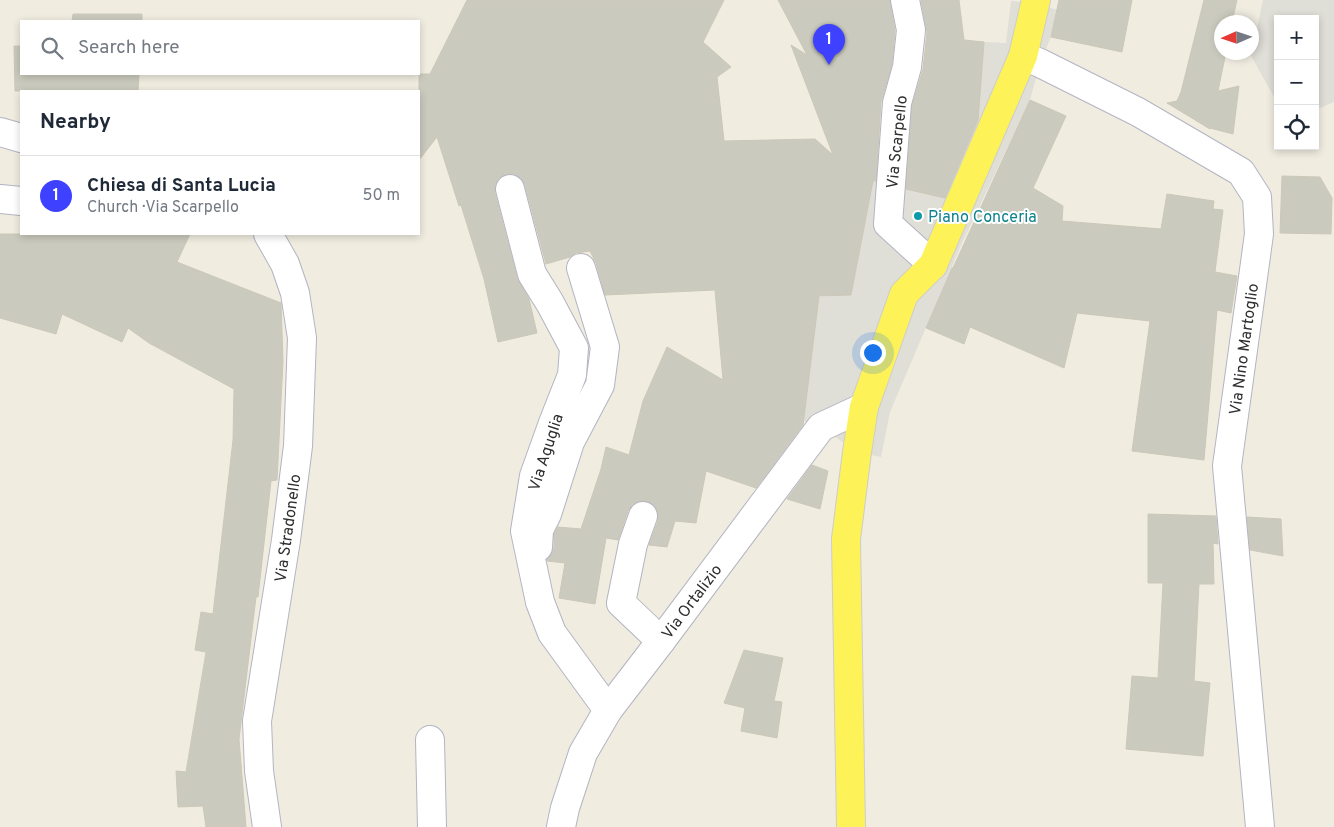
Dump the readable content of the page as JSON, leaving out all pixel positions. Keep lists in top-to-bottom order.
{
  "streets": {
    "street": [
      "Via Scarpello",
      "Via Nino Martoglio",
      "Via Aguglia",
      "Via Stradonello",
      "Via Ortalizio"
    ]
  },
  "crossings": [
    ["Via Aguglia", "Via Ortalizio"]
  ],
  "places": ["Piano Conceria"],
  "north": "left",
  "page": {
    "map_buttons": ["+", "−"],
    "search": "Search here",
    "pins": "1",
    "heading": "Nearby",
    "list": [
      {
        "mark": "1",
        "name": "Chiesa di Santa Lucia",
        "note": "Church · Via Scarpello",
        "value": "50 m"
      }
    ]
  }
}
